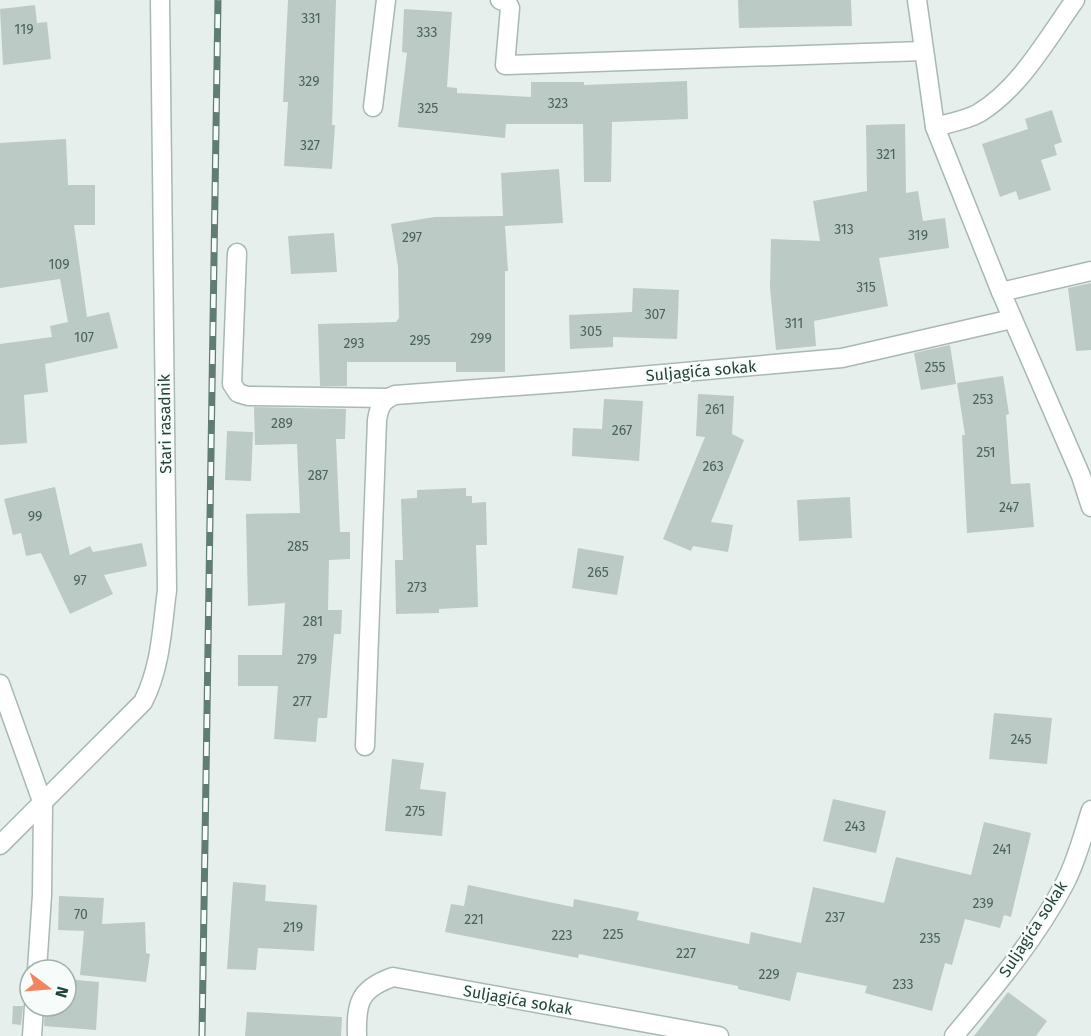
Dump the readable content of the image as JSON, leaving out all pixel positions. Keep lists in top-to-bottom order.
{
  "streets": {
    "street": ["Suljagića sokak", "Stari rasadnik"]
  },
  "house_numbers": [
    "331",
    "119",
    "333",
    "329",
    "323",
    "325",
    "327",
    "321",
    "313",
    "319",
    "297",
    "109",
    "315",
    "307",
    "311",
    "305",
    "107",
    "299",
    "295",
    "293",
    "255",
    "253",
    "261",
    "289",
    "267",
    "251",
    "263",
    "287",
    "247",
    "99",
    "285",
    "265",
    "97",
    "273",
    "281",
    "279",
    "277",
    "245",
    "275",
    "243",
    "241",
    "239",
    "70",
    "237",
    "221",
    "219",
    "225",
    "223",
    "235",
    "227",
    "229",
    "233"
  ],
  "north": "right"
}
